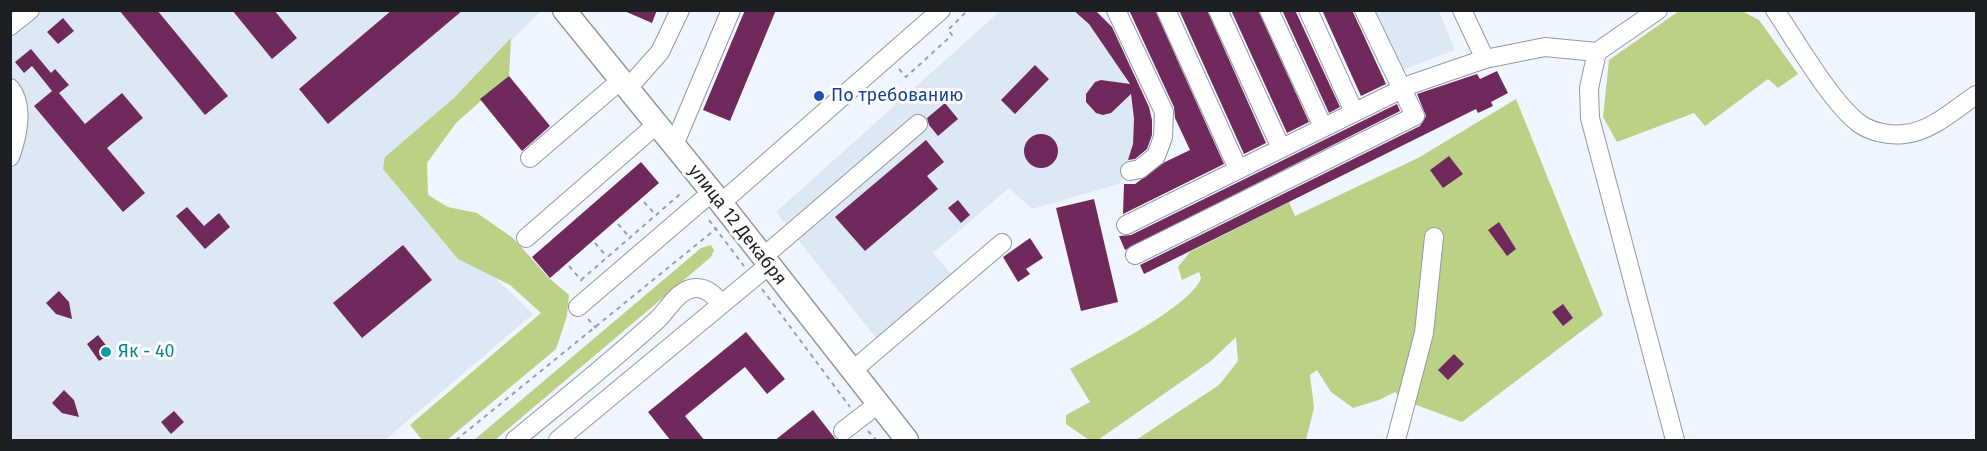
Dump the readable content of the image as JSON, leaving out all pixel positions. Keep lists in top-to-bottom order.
{
  "streets": {
    "main road": ["улица 12 Декабря"]
  },
  "places": ["По требованию", "Як - 40"]
}
